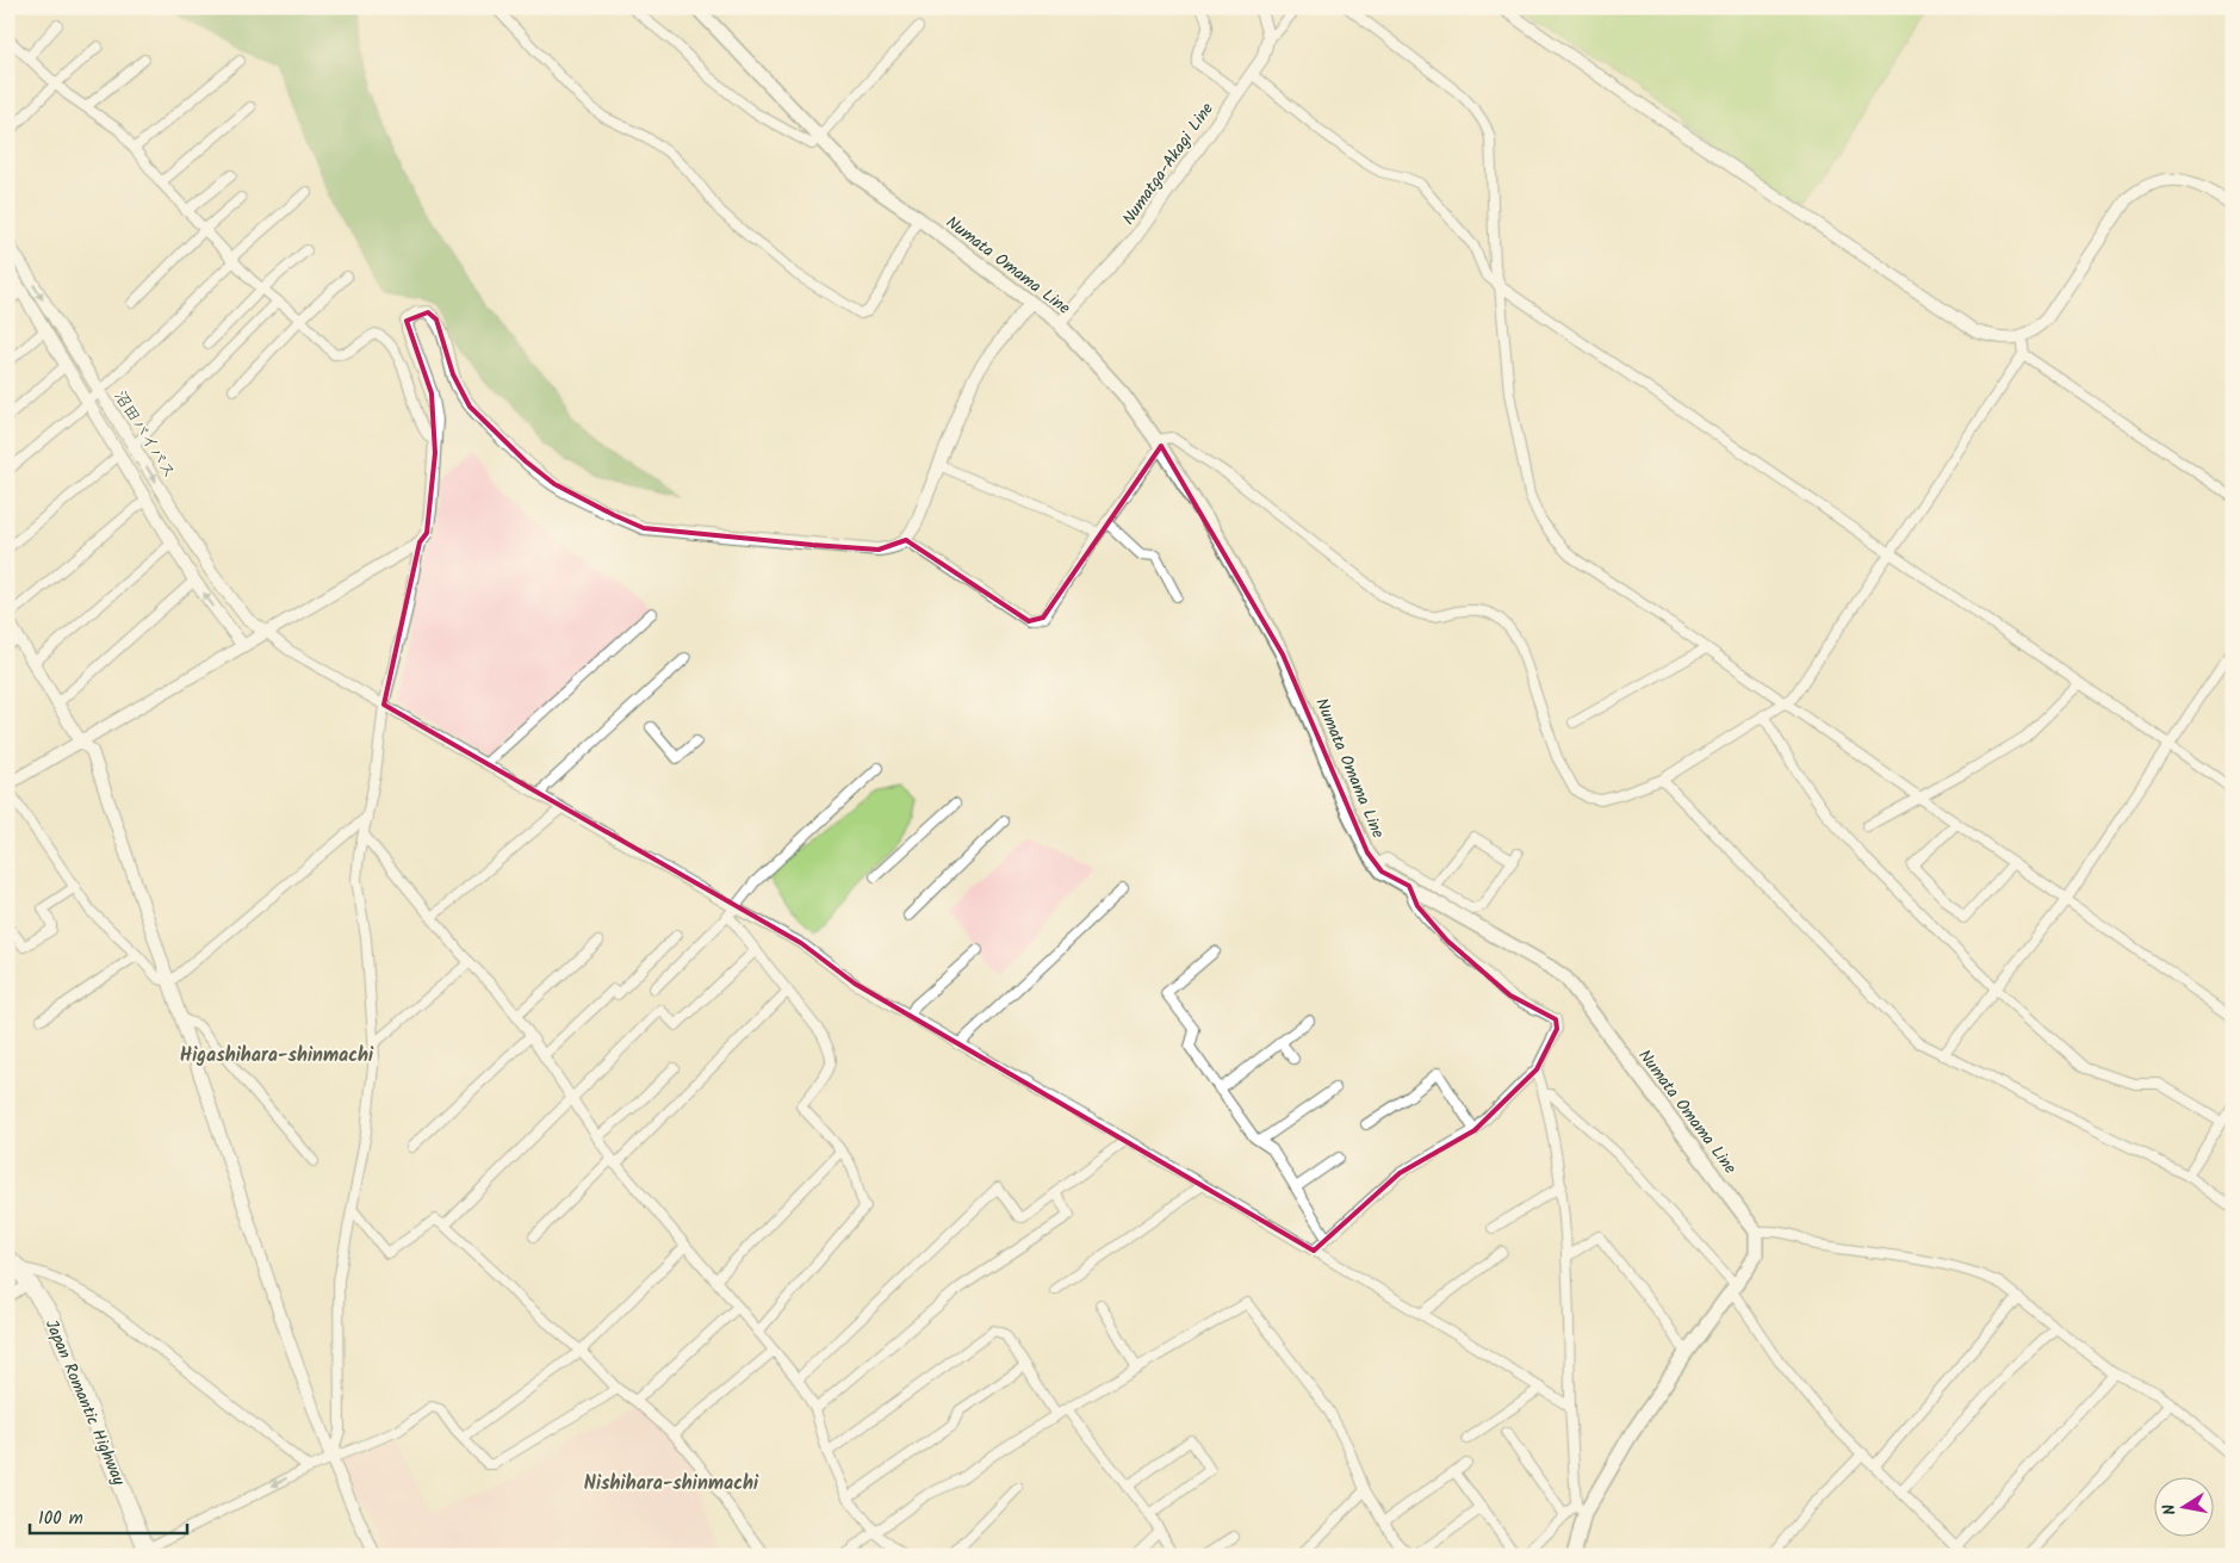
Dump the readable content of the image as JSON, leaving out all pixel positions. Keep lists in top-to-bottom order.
{
  "streets": {
    "highway": ["Japan Romantic Highway"],
    "main road": ["Numata Omama Line"],
    "street": ["Numatga-Akagi Line", "沼田バイパス"]
  },
  "crossings": [
    ["Numatga-Akagi Line", "Numata Omama Line"]
  ],
  "districts": ["Higashihara-shinmachi", "Nishihara-shinmachi"],
  "scale_bar": "100 m",
  "north": "left"
}
